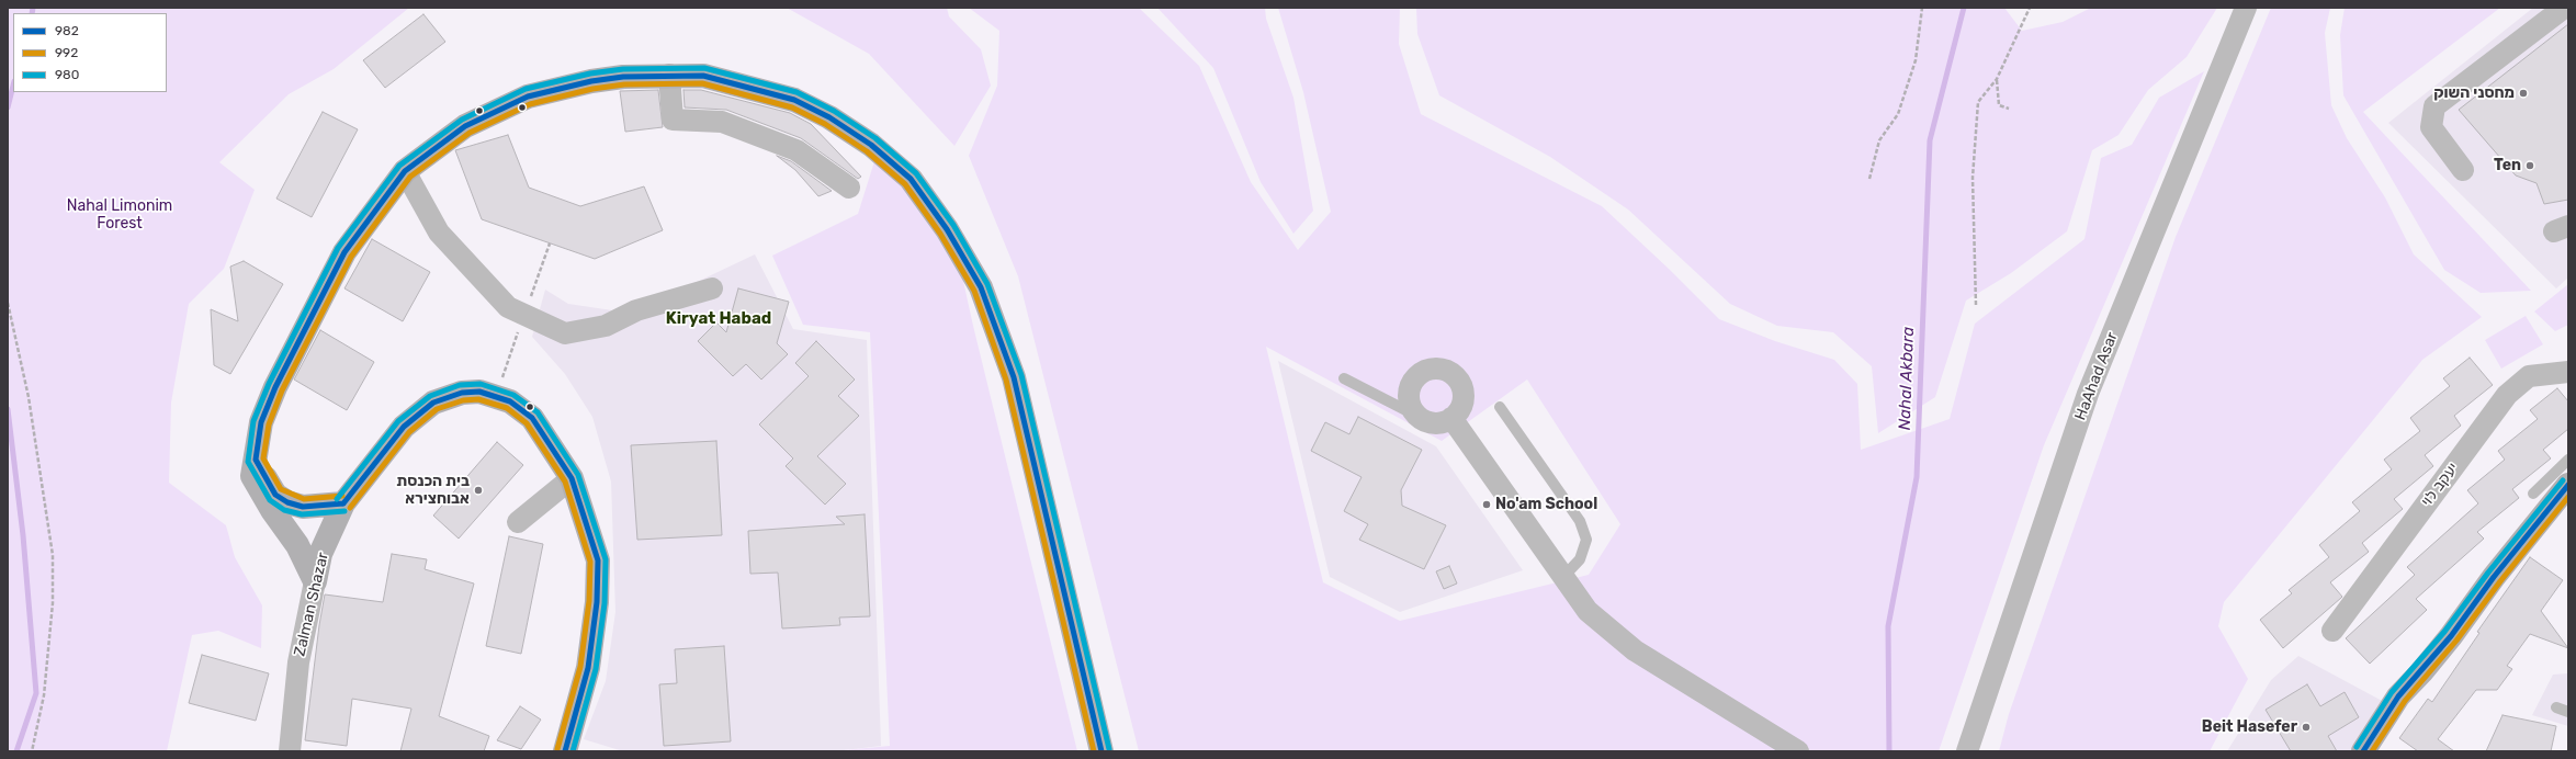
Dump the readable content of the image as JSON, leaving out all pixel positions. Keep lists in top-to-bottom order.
{
  "streets": {
    "street": ["HaAhad Asar", "יעקב לוי", "Zalman Shazar"]
  },
  "districts": ["Kiryat Habad"],
  "water": ["Nahal Akbara"],
  "parks": ["Nahal Limonim Forest"],
  "places": [
    "מחסני השוק",
    "Ten",
    "בית הכנסת אבוחצירא",
    "No'am School",
    "Beit Hasefer"
  ],
  "lines": ["transit line 980", "transit line 982", "transit line 992"],
  "legend": ["982", "992", "980"]
}
